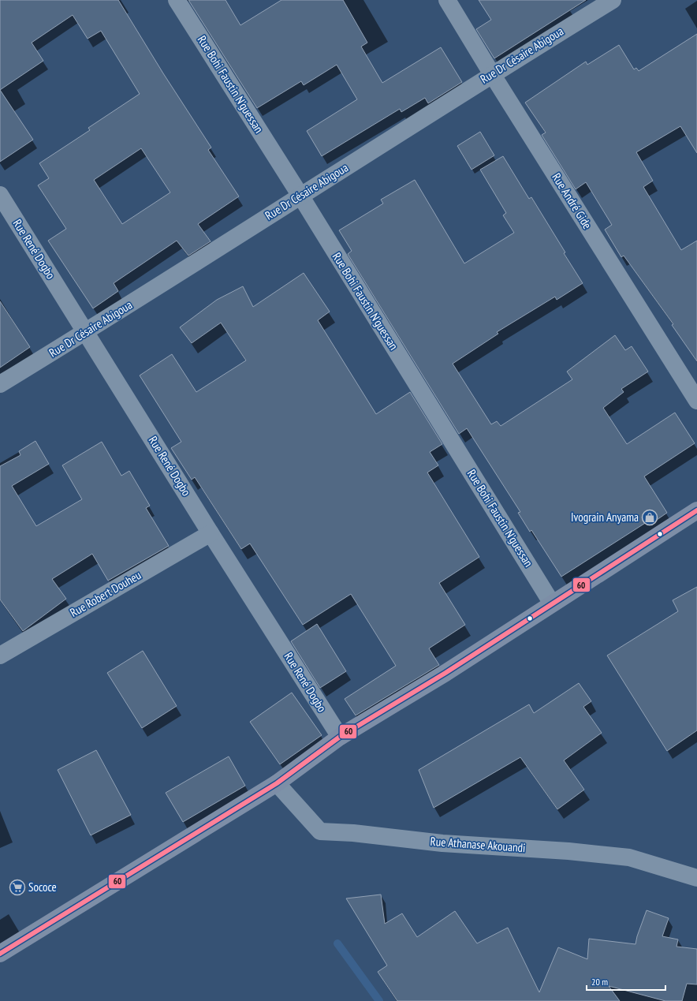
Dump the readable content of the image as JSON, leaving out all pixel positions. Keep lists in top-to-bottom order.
{
  "streets": {
    "street": [
      "Rue Dr Césaire Abigoua",
      "Rue Bohi Faustin N'guessan",
      "Rue André Gide",
      "Rue René Dogbo",
      "Rue Robert Douheu",
      "Rue Athanase Akouandi"
    ]
  },
  "crossings": [
    ["Rue Dr Césaire Abigoua", "Rue Bohi Faustin N'guessan"],
    ["Rue Dr Césaire Abigoua", "Rue André Gide"],
    ["Rue Dr Césaire Abigoua", "Rue René Dogbo"],
    ["Rue René Dogbo", "Rue Robert Douheu"]
  ],
  "places": {
    "shop": ["Ivograin Anyama"],
    "supermarket": ["Sococe"]
  },
  "lines": ["transit line 60"],
  "scale_bar": "20 m"
}
